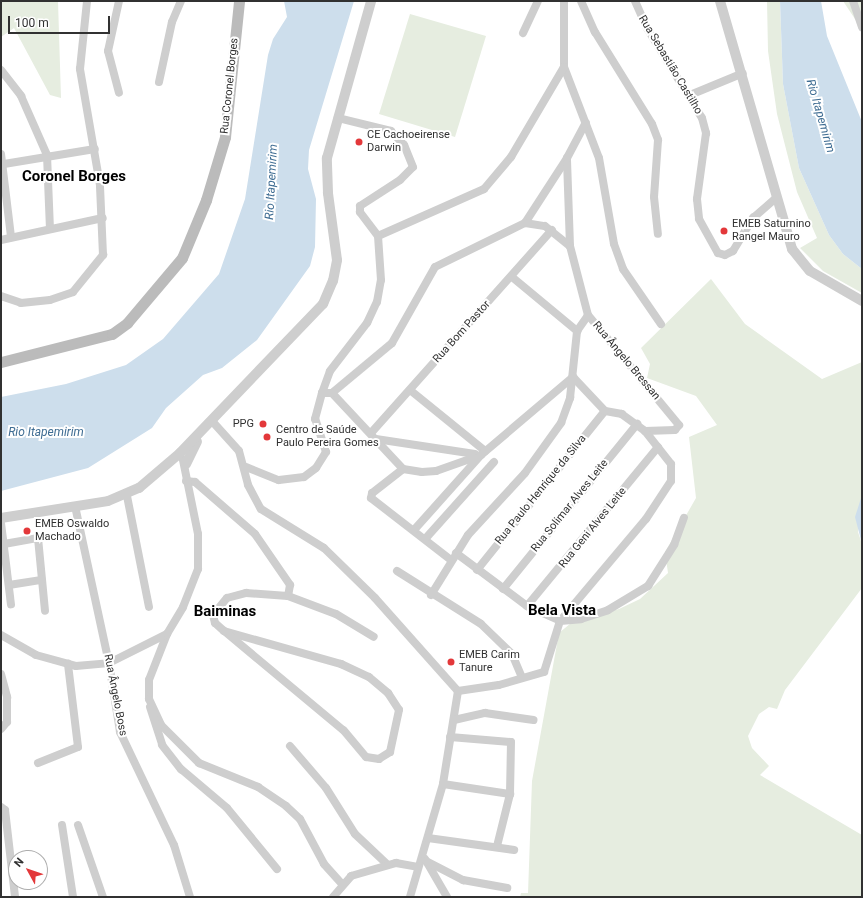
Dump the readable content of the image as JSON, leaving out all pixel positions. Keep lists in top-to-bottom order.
{
  "streets": {
    "main road": ["Rua Coronel Borges"],
    "street": [
      "Rua Sebastião Castilho",
      "Rua Bom Pastor",
      "Rua Ângelo Bressan",
      "Rua Paulo Henrique da Silva",
      "Rua Solimar Alves Leite",
      "Rua Geni Alves Leite",
      "Rua Ângelo Boss"
    ]
  },
  "districts": ["Coronel Borges", "Bela Vista", "Baiminas"],
  "water": ["Rio Itapemirim"],
  "places": [
    "CE Cachoeirense Darwin",
    "EMEB Saturnino Rangel Mauro",
    "PPG",
    "Centro de Saúde Paulo Pereira Gomes",
    "EMEB Oswaldo Machado",
    "EMEB Carim Tanure"
  ],
  "scale_bar": "100 m",
  "north": "top left"
}
